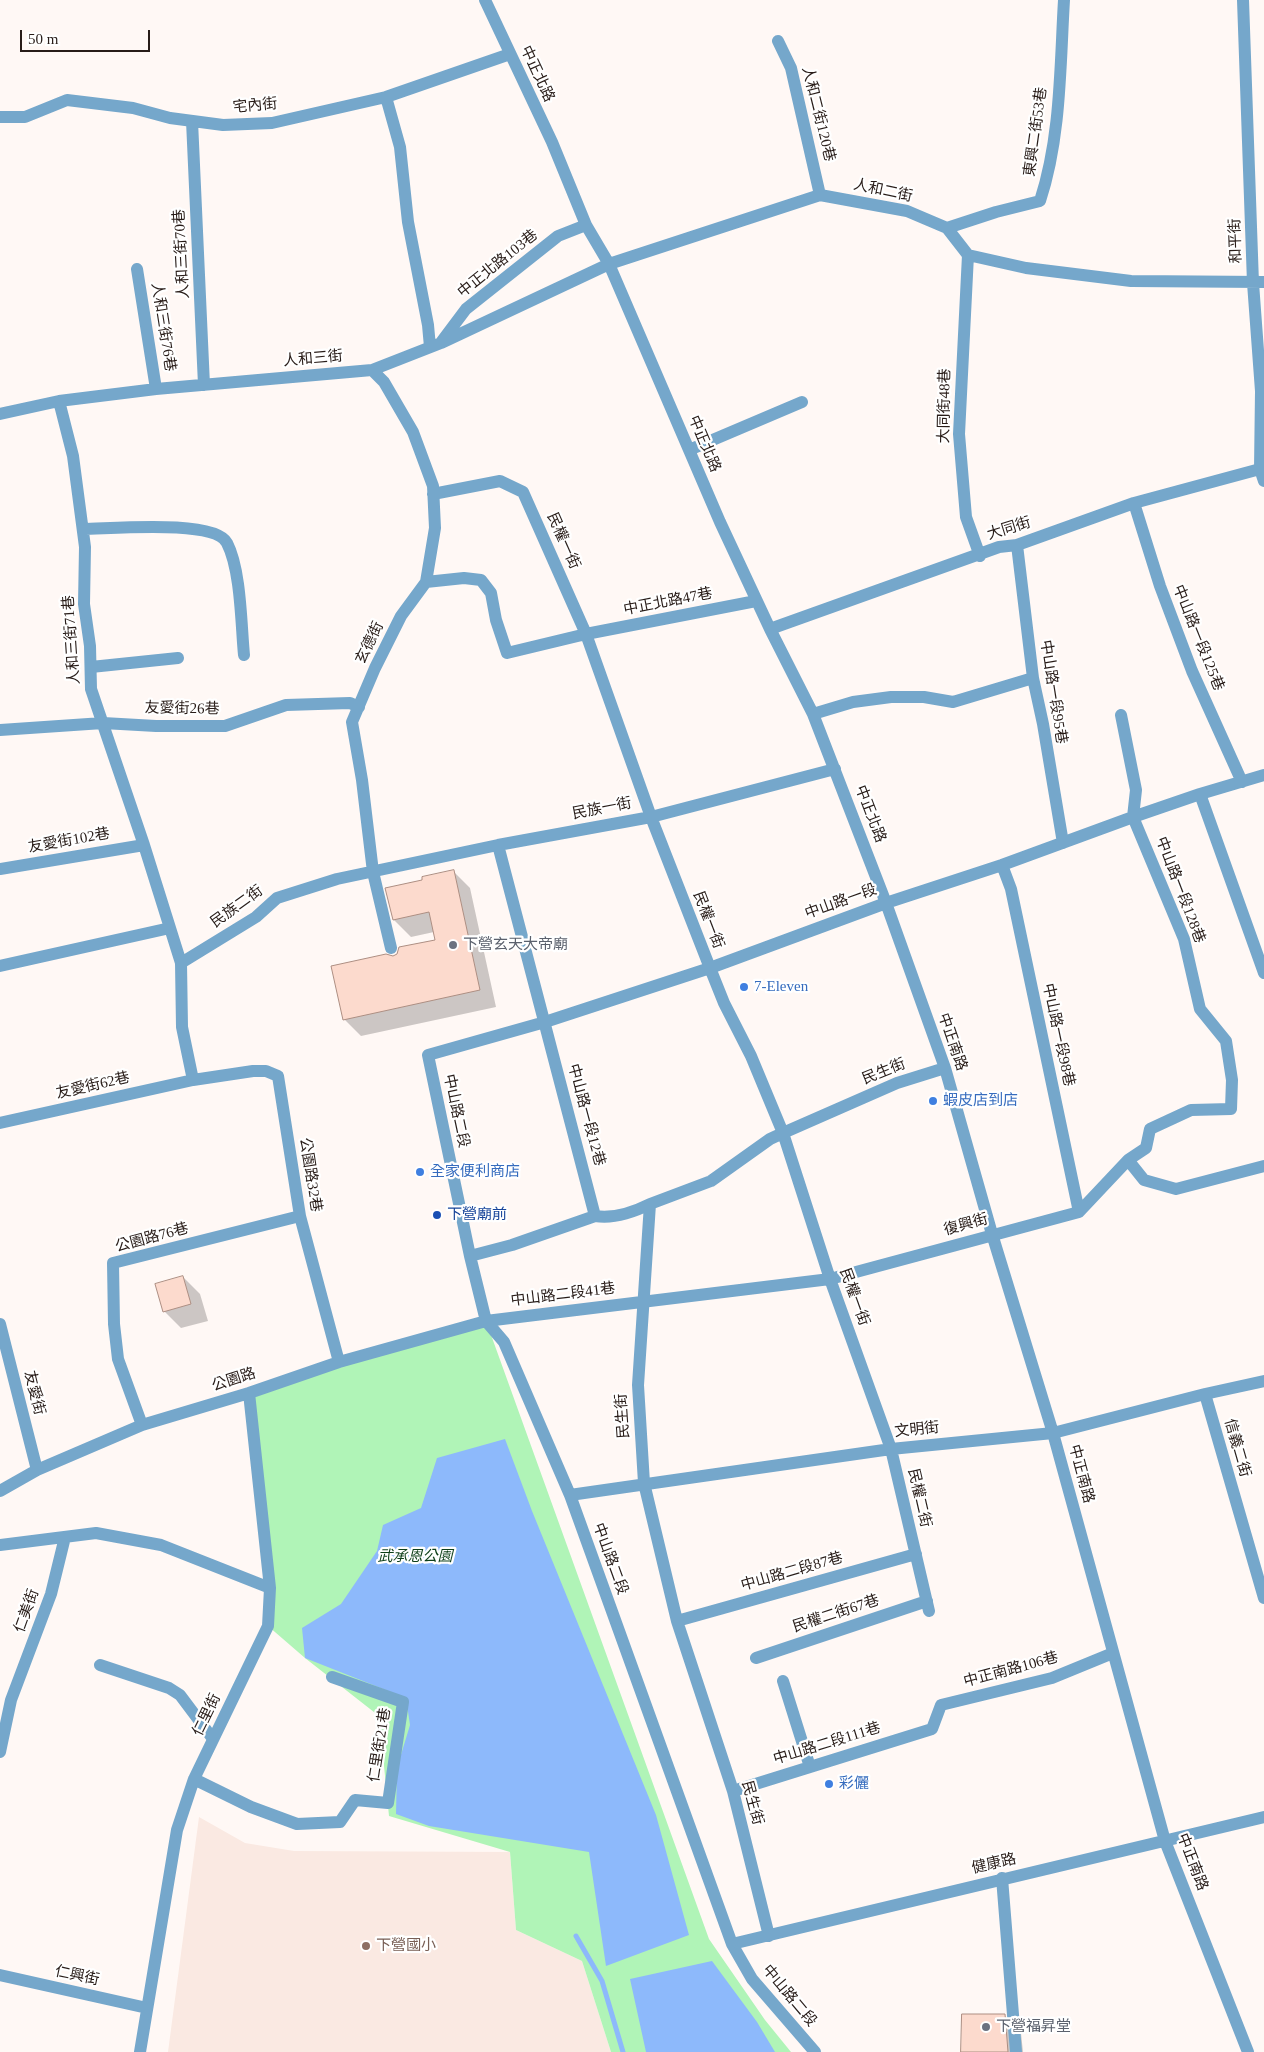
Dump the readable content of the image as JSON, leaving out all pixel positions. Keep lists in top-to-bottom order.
{
  "streets": {
    "street": [
      "中正北路",
      "宅內街",
      "人和二街120巷",
      "東興二街53巷",
      "人和二街",
      "和平街",
      "人和三街70巷",
      "中正北路103巷",
      "人和三街76巷",
      "人和三街",
      "大同街48巷",
      "大同街",
      "民權一街",
      "中正北路47巷",
      "中山路一段125巷",
      "人和三街71巷",
      "玄德街",
      "中山路一段95巷",
      "友愛街26巷",
      "民族一街",
      "友愛街102巷",
      "中山路一段128巷",
      "中山路一段",
      "民族二街",
      "中山路一段98巷",
      "中正南路",
      "民生街",
      "友愛街62巷",
      "中山路二段",
      "中山路一段12巷",
      "公園路32巷",
      "復興街",
      "公園路76巷",
      "中山路二段41巷",
      "公園路",
      "友愛街",
      "文明街",
      "信義二街",
      "民權二街",
      "中山路二段87巷",
      "仁美街",
      "民權二街67巷",
      "中正南路106巷",
      "仁里街",
      "中山路二段111巷",
      "仁里街21巷",
      "健康路",
      "仁興街"
    ]
  },
  "crossings": [
    ["中正北路", "宅內街"],
    ["中正北路", "人和二街"],
    ["中正北路", "中正北路103巷"],
    ["中正北路", "人和三街"],
    ["中正北路", "大同街"],
    ["中正北路", "中正北路47巷"],
    ["中正北路", "民族一街"],
    ["中正北路", "中山路一段"],
    ["中正北路", "中正南路"],
    ["宅內街", "人和三街70巷"],
    ["人和二街120巷", "人和二街"],
    ["東興二街53巷", "人和二街"],
    ["人和二街", "人和三街"],
    ["人和二街", "大同街48巷"],
    ["和平街", "大同街"],
    ["人和三街70巷", "人和三街"],
    ["中正北路103巷", "人和三街"],
    ["人和三街76巷", "人和三街"],
    ["人和三街", "人和三街71巷"],
    ["人和三街", "玄德街"],
    ["大同街48巷", "大同街"],
    ["大同街", "中山路一段125巷"],
    ["大同街", "中山路一段95巷"],
    ["民權一街", "中正北路47巷"],
    ["民權一街", "玄德街"],
    ["民權一街", "民族一街"],
    ["民權一街", "中山路一段"],
    ["民權一街", "民生街"],
    ["民權一街", "復興街"],
    ["民權一街", "文明街"],
    ["民權一街", "民權二街"],
    ["中正北路47巷", "玄德街"],
    ["中山路一段125巷", "中山路一段"],
    ["人和三街71巷", "友愛街26巷"],
    ["人和三街71巷", "友愛街102巷"],
    ["人和三街71巷", "民族二街"],
    ["人和三街71巷", "友愛街62巷"],
    ["人和三街71巷", "公園路32巷"],
    ["玄德街", "友愛街26巷"],
    ["玄德街", "民族一街"],
    ["玄德街", "民族二街"],
    ["中山路一段95巷", "中山路一段"],
    ["民族一街", "民族二街"],
    ["民族一街", "中山路一段12巷"],
    ["中山路一段128巷", "中山路一段"],
    ["中山路一段", "中山路一段98巷"],
    ["中山路一段", "中正南路"],
    ["中山路一段", "中山路二段"],
    ["中山路一段", "中山路一段12巷"],
    ["中山路一段98巷", "復興街"],
    ["中正南路", "民生街"],
    ["中正南路", "復興街"],
    ["中正南路", "文明街"],
    ["中正南路", "中正南路106巷"],
    ["中正南路", "健康路"],
    ["民生街", "復興街"],
    ["民生街", "中山路二段41巷"],
    ["民生街", "文明街"],
    ["民生街", "中山路二段87巷"],
    ["民生街", "中山路二段111巷"],
    ["民生街", "健康路"],
    ["友愛街62巷", "公園路32巷"],
    ["中山路二段", "中山路二段41巷"],
    ["中山路二段", "公園路"],
    ["中山路二段", "文明街"],
    ["中山路二段", "健康路"],
    ["公園路32巷", "公園路76巷"],
    ["公園路32巷", "公園路"],
    ["復興街", "中山路二段41巷"],
    ["公園路76巷", "公園路"],
    ["中山路二段41巷", "公園路"],
    ["公園路", "友愛街"],
    ["公園路", "仁里街"],
    ["文明街", "信義二街"],
    ["文明街", "民權二街"],
    ["民權二街", "中山路二段87巷"],
    ["民權二街", "民權二街67巷"],
    ["中正南路106巷", "中山路二段111巷"],
    ["仁里街", "仁里街21巷"],
    ["仁里街", "仁興街"]
  ],
  "parks": ["武承恩公園"],
  "places": [
    "下營玄天大帝廟",
    "7-Eleven",
    "蝦皮店到店",
    "全家便利商店",
    "下營廟前",
    "彩儷",
    "下營國小",
    "下營福昇堂"
  ],
  "scale_bar": "50 m"
}
